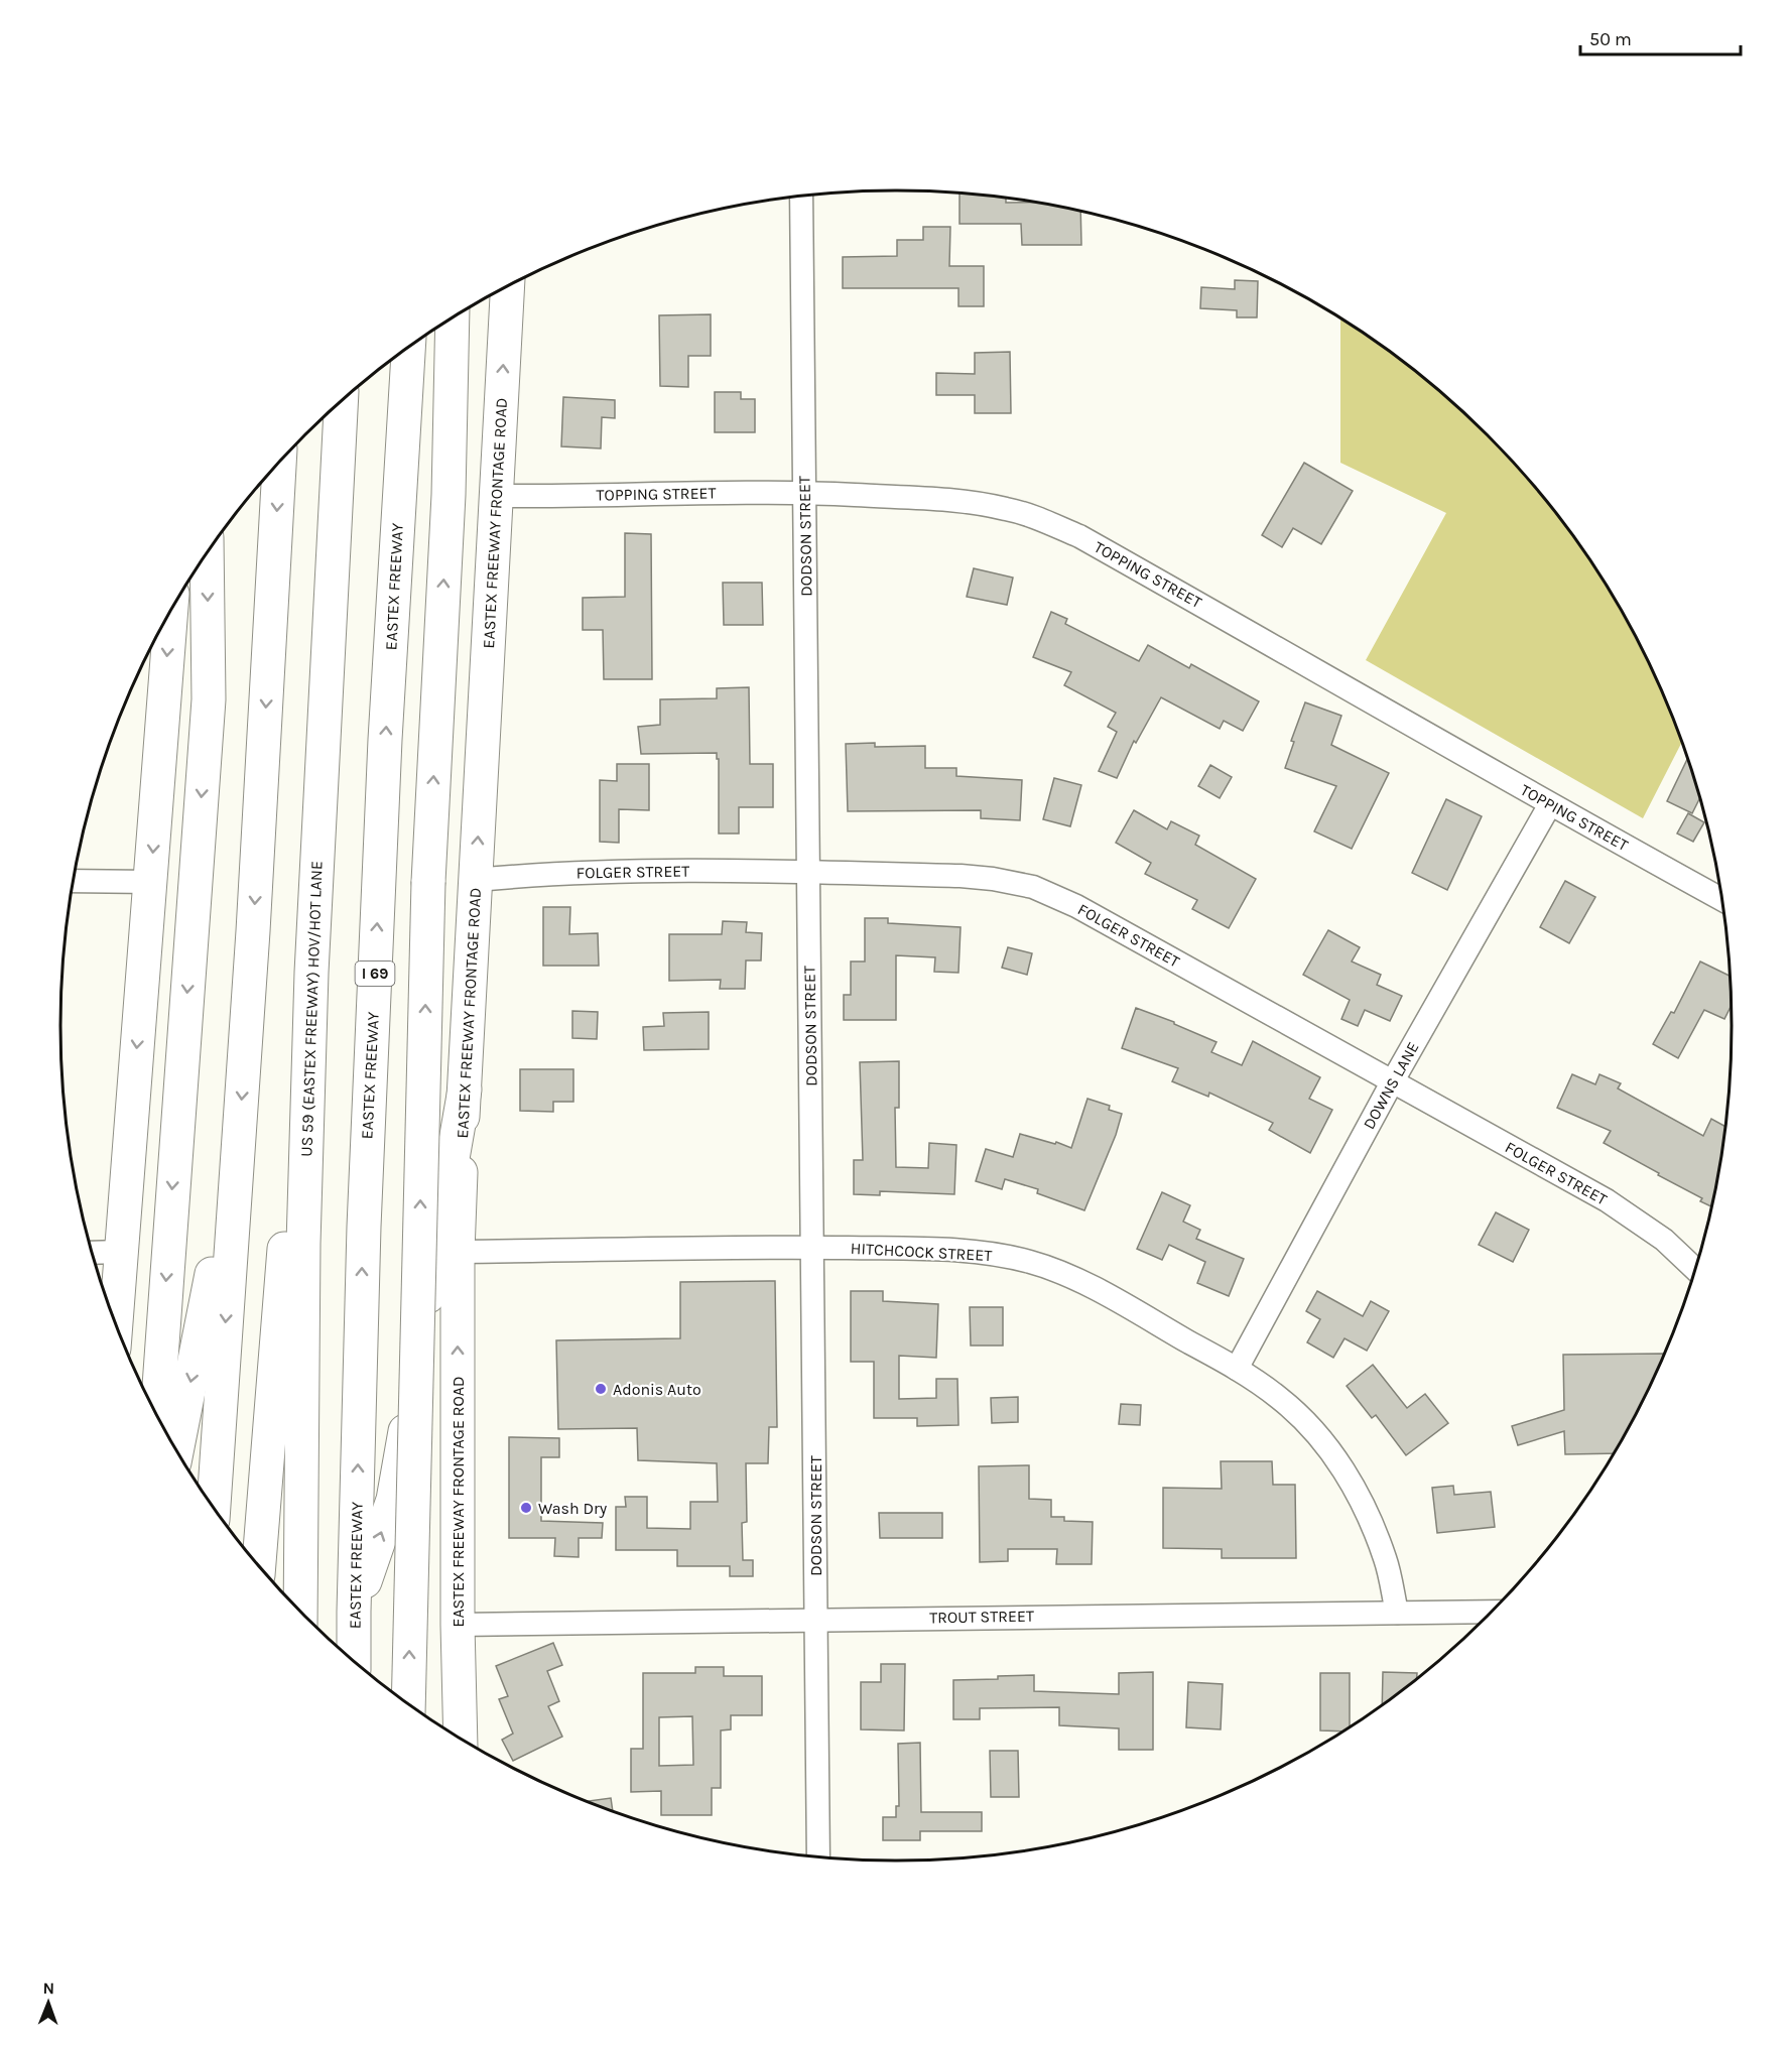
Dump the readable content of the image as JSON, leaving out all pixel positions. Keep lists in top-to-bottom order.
{
  "streets": {
    "main road": [
      "EASTEX FREEWAY FRONTAGE ROAD",
      "EASTEX FREEWAY",
      "I 69",
      "US 59 (EASTEX FREEWAY) HOV/HOT LANE"
    ],
    "street": [
      "TOPPING STREET",
      "DODSON STREET",
      "FOLGER STREET",
      "DOWNS LANE",
      "HITCHCOCK STREET",
      "TROUT STREET"
    ]
  },
  "crossings": [
    ["TOPPING STREET", "EASTEX FREEWAY FRONTAGE ROAD"],
    ["TOPPING STREET", "DODSON STREET"],
    ["TOPPING STREET", "DOWNS LANE"],
    ["EASTEX FREEWAY FRONTAGE ROAD", "FOLGER STREET"],
    ["EASTEX FREEWAY FRONTAGE ROAD", "HITCHCOCK STREET"],
    ["EASTEX FREEWAY FRONTAGE ROAD", "TROUT STREET"],
    ["DODSON STREET", "FOLGER STREET"],
    ["DODSON STREET", "HITCHCOCK STREET"],
    ["DODSON STREET", "TROUT STREET"],
    ["FOLGER STREET", "DOWNS LANE"],
    ["DOWNS LANE", "HITCHCOCK STREET"],
    ["HITCHCOCK STREET", "TROUT STREET"]
  ],
  "places": ["Adonis Auto", "Wash Dry"],
  "scale_bar": "50 m",
  "north": "top"
}
